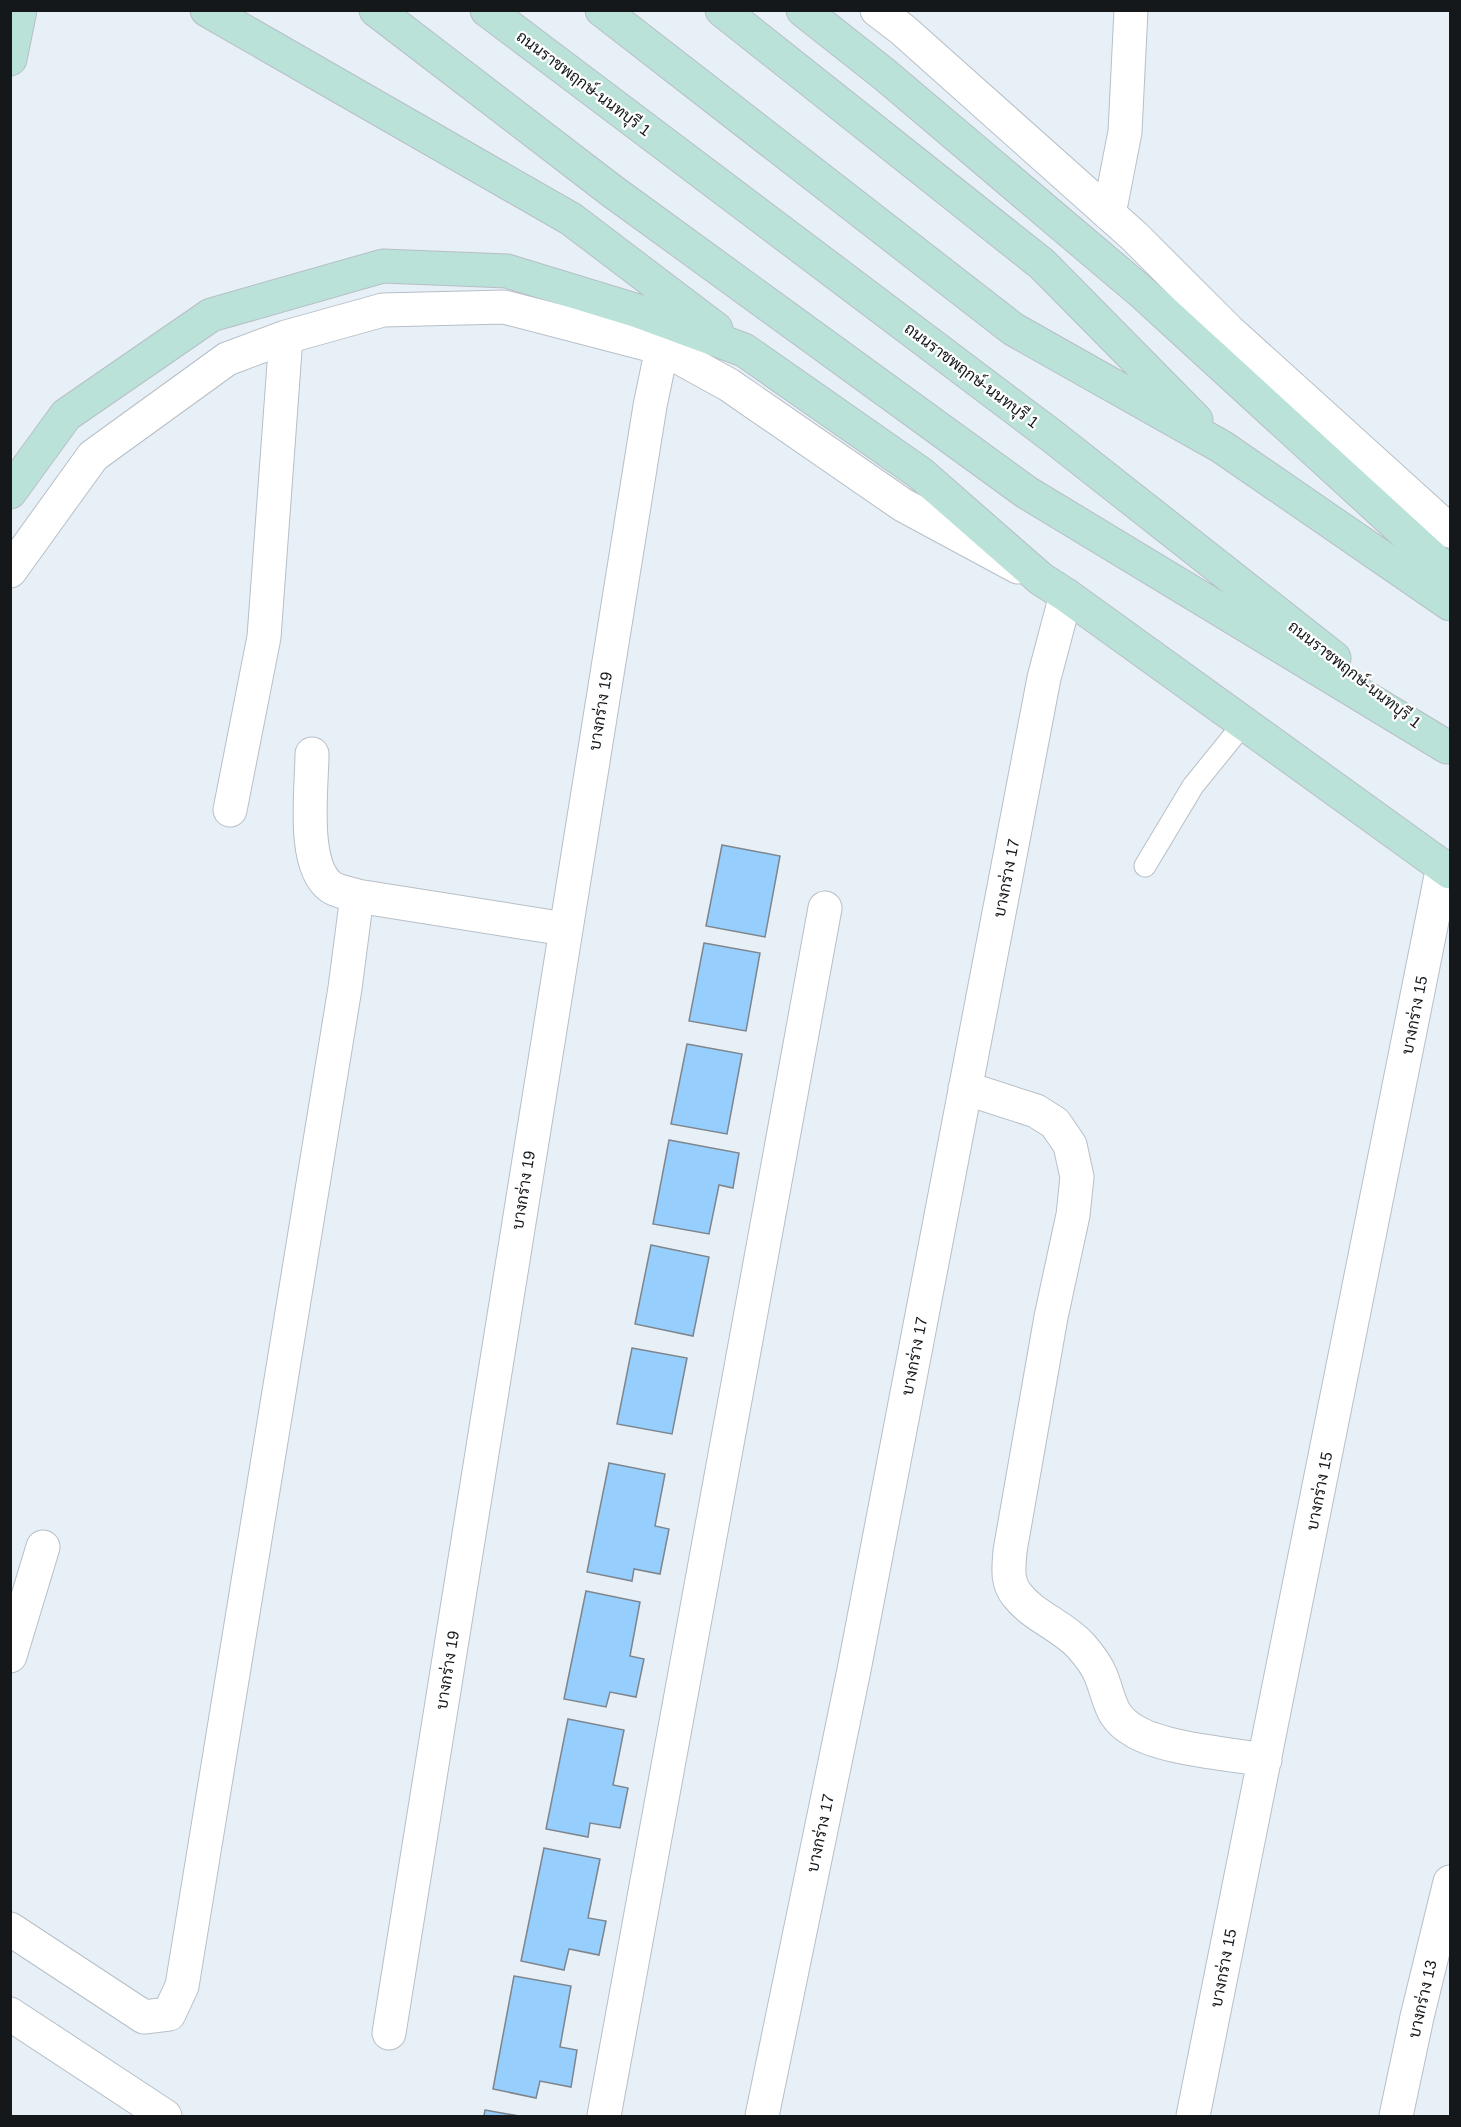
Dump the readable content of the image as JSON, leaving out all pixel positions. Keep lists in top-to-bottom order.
{
  "streets": {
    "main road": ["ถนนราชพฤกษ์-นนทบุรี 1"],
    "street": [
      "บางกร่าง 19",
      "บางกร่าง 17",
      "บางกร่าง 15",
      "บางกร่าง 13"
    ]
  }
}
